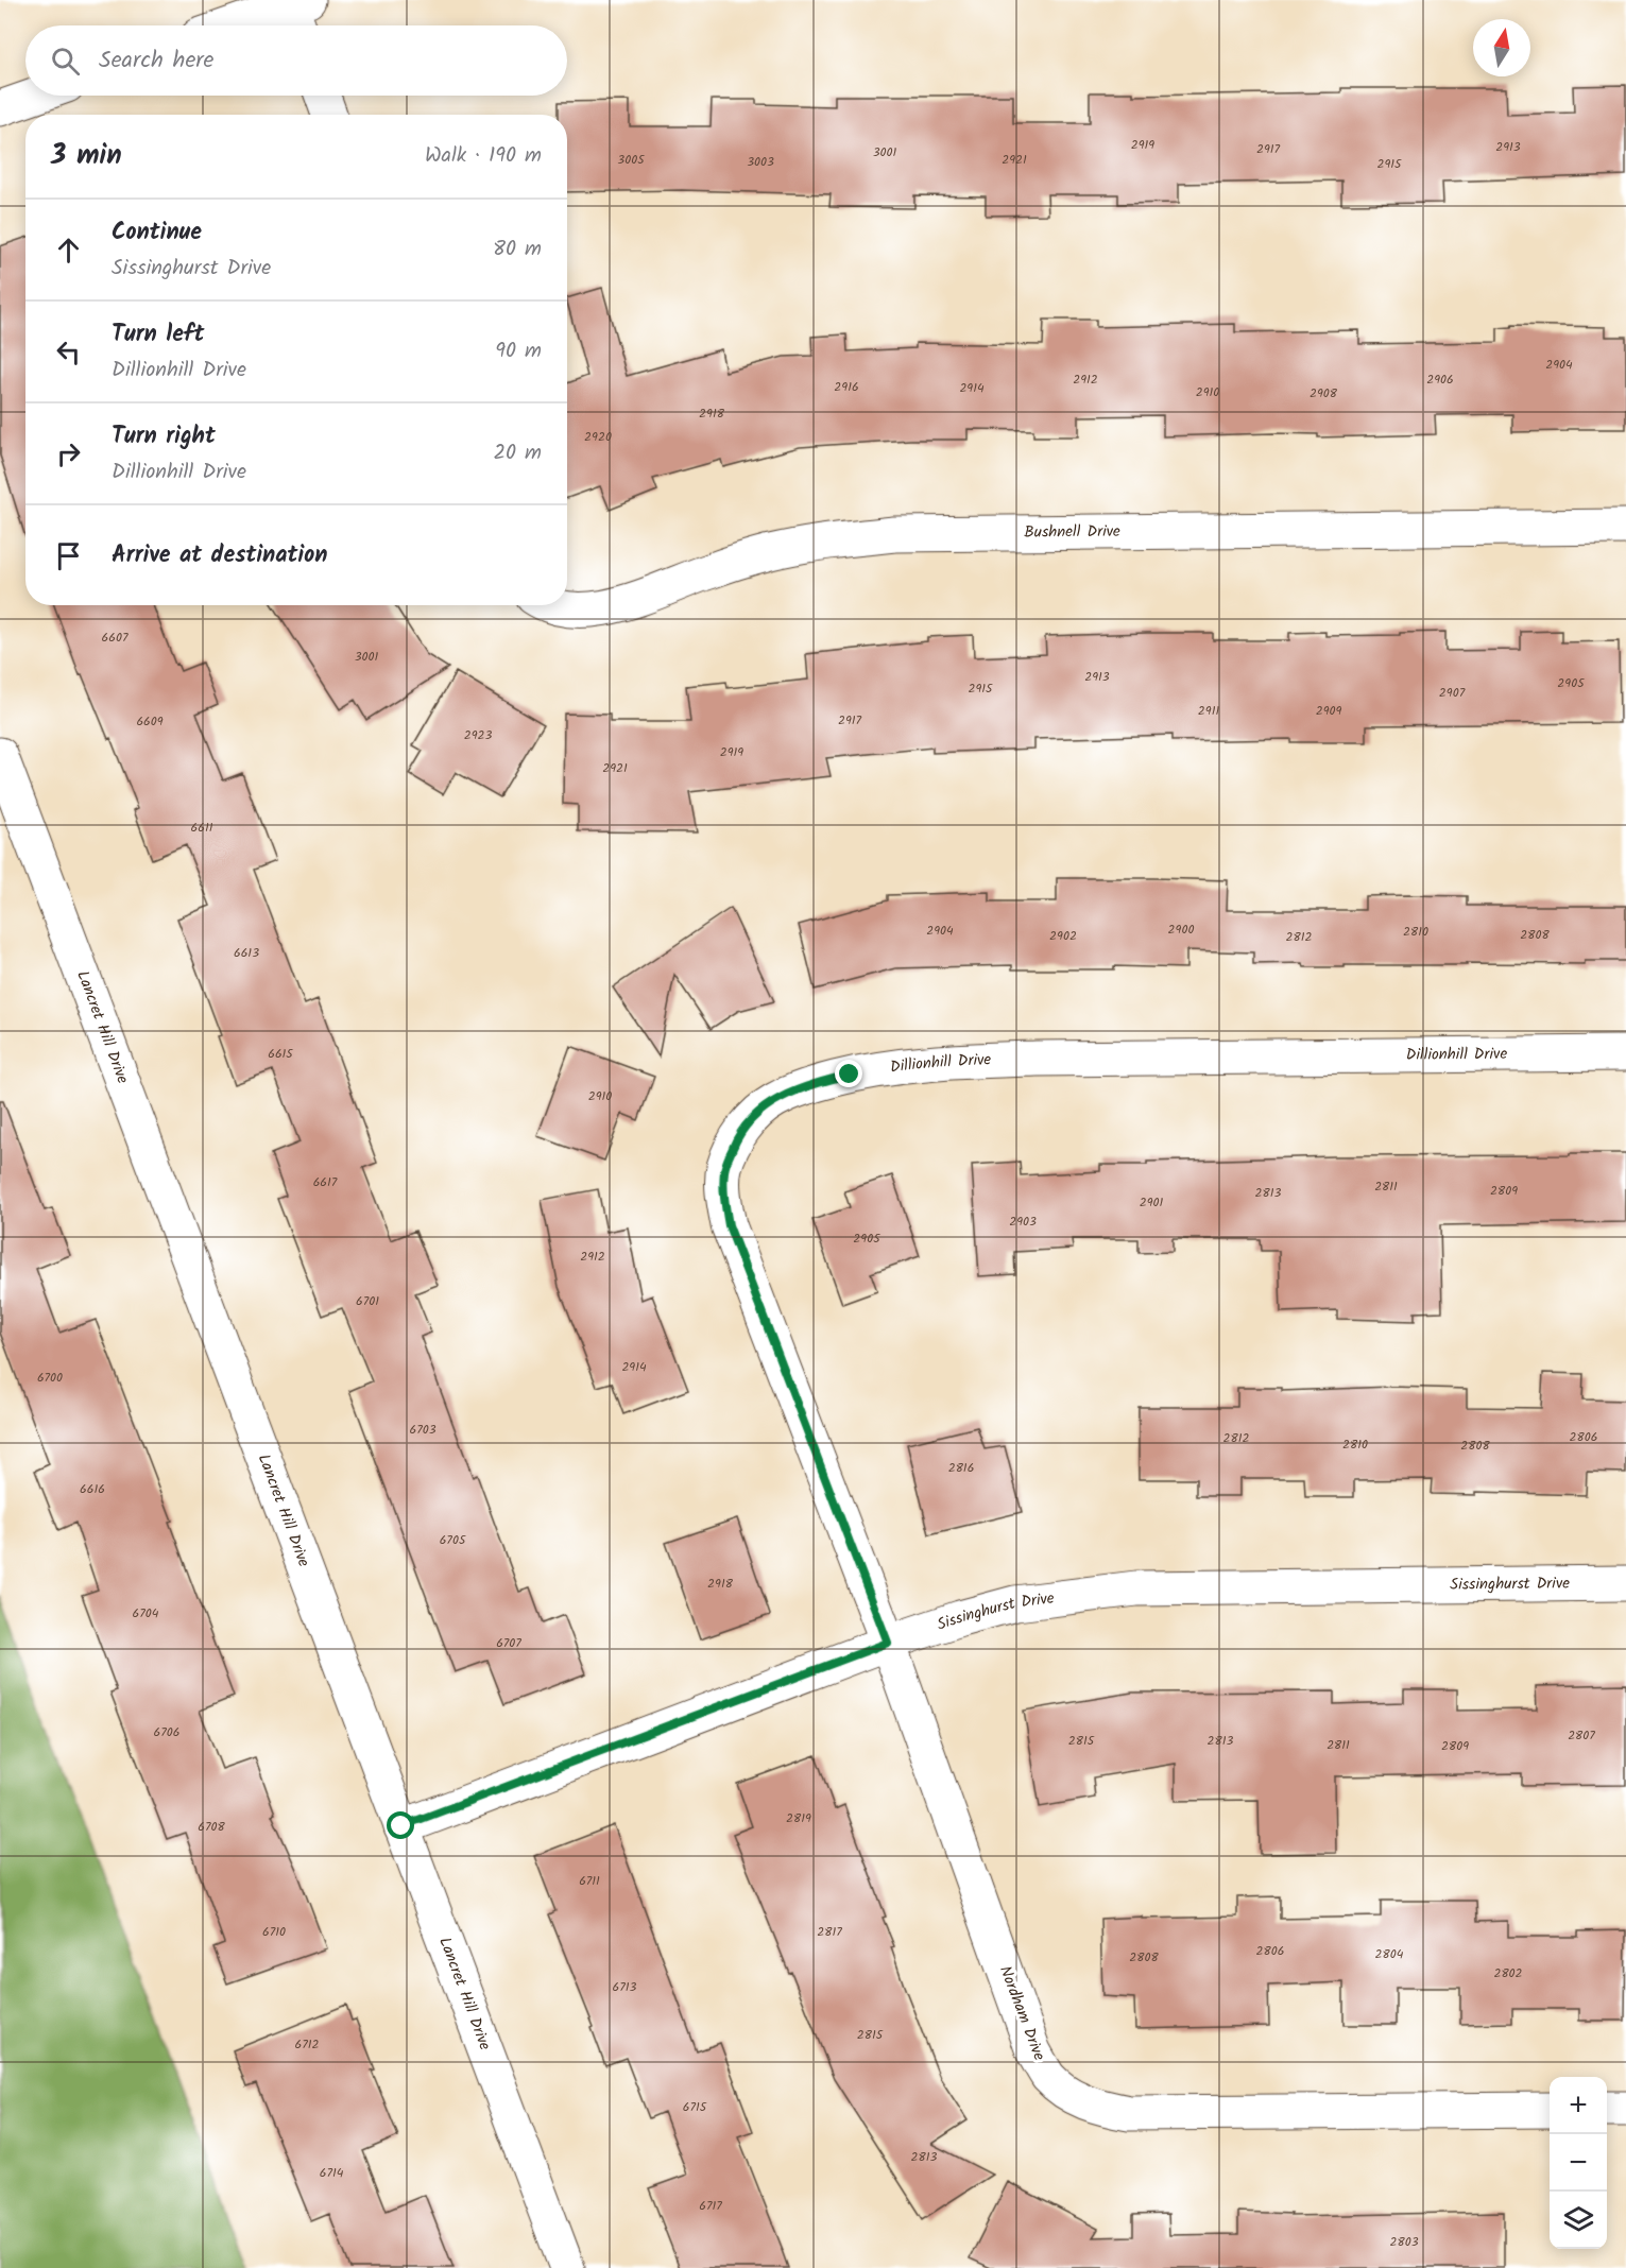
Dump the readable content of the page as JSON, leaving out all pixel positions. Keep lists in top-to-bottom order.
{
  "streets": {
    "street": [
      "Bushnell Drive",
      "Lancret Hill Drive",
      "Dillionhill Drive",
      "Sissinghurst Drive",
      "Nordham Drive"
    ]
  },
  "crossings": [
    ["Lancret Hill Drive", "Sissinghurst Drive"],
    ["Dillionhill Drive", "Sissinghurst Drive"],
    ["Dillionhill Drive", "Nordham Drive"],
    ["Sissinghurst Drive", "Nordham Drive"]
  ],
  "house_numbers": [
    "2919",
    "2913",
    "2917",
    "3001",
    "3005",
    "2921",
    "3003",
    "2915",
    "2904",
    "2912",
    "2906",
    "2916",
    "2914",
    "2910",
    "2908",
    "2918",
    "2920",
    "6607",
    "3001",
    "2913",
    "2905",
    "2915",
    "2907",
    "2911",
    "2909",
    "2917",
    "6609",
    "2923",
    "2919",
    "2921",
    "6611",
    "2900",
    "2904",
    "2810",
    "2808",
    "2902",
    "2812",
    "6613",
    "6615",
    "2910",
    "6617",
    "2811",
    "2809",
    "2813",
    "2901",
    "2903",
    "2905",
    "2912",
    "6701",
    "2914",
    "6700",
    "6703",
    "2806",
    "2812",
    "2810",
    "2808",
    "2816",
    "6616",
    "6705",
    "2918",
    "6704",
    "6707",
    "6706",
    "2807",
    "2815",
    "2813",
    "2811",
    "2809",
    "2819",
    "6708",
    "6711",
    "6710",
    "2817",
    "2806",
    "2804",
    "2808",
    "2802",
    "6713",
    "2815",
    "6712",
    "6715",
    "2813",
    "6714",
    "6717",
    "2803"
  ],
  "north": "top",
  "page": {
    "search": "Search here",
    "heading": ["3 min", "Walk · 190 m"],
    "list": [
      ["Continue", "Sissinghurst Drive", "80 m"],
      ["Turn left", "Dillionhill Drive", "90 m"],
      ["Turn right", "Dillionhill Drive", "20 m"],
      "Arrive at destination"
    ],
    "map_buttons": ["+", "−"]
  }
}
